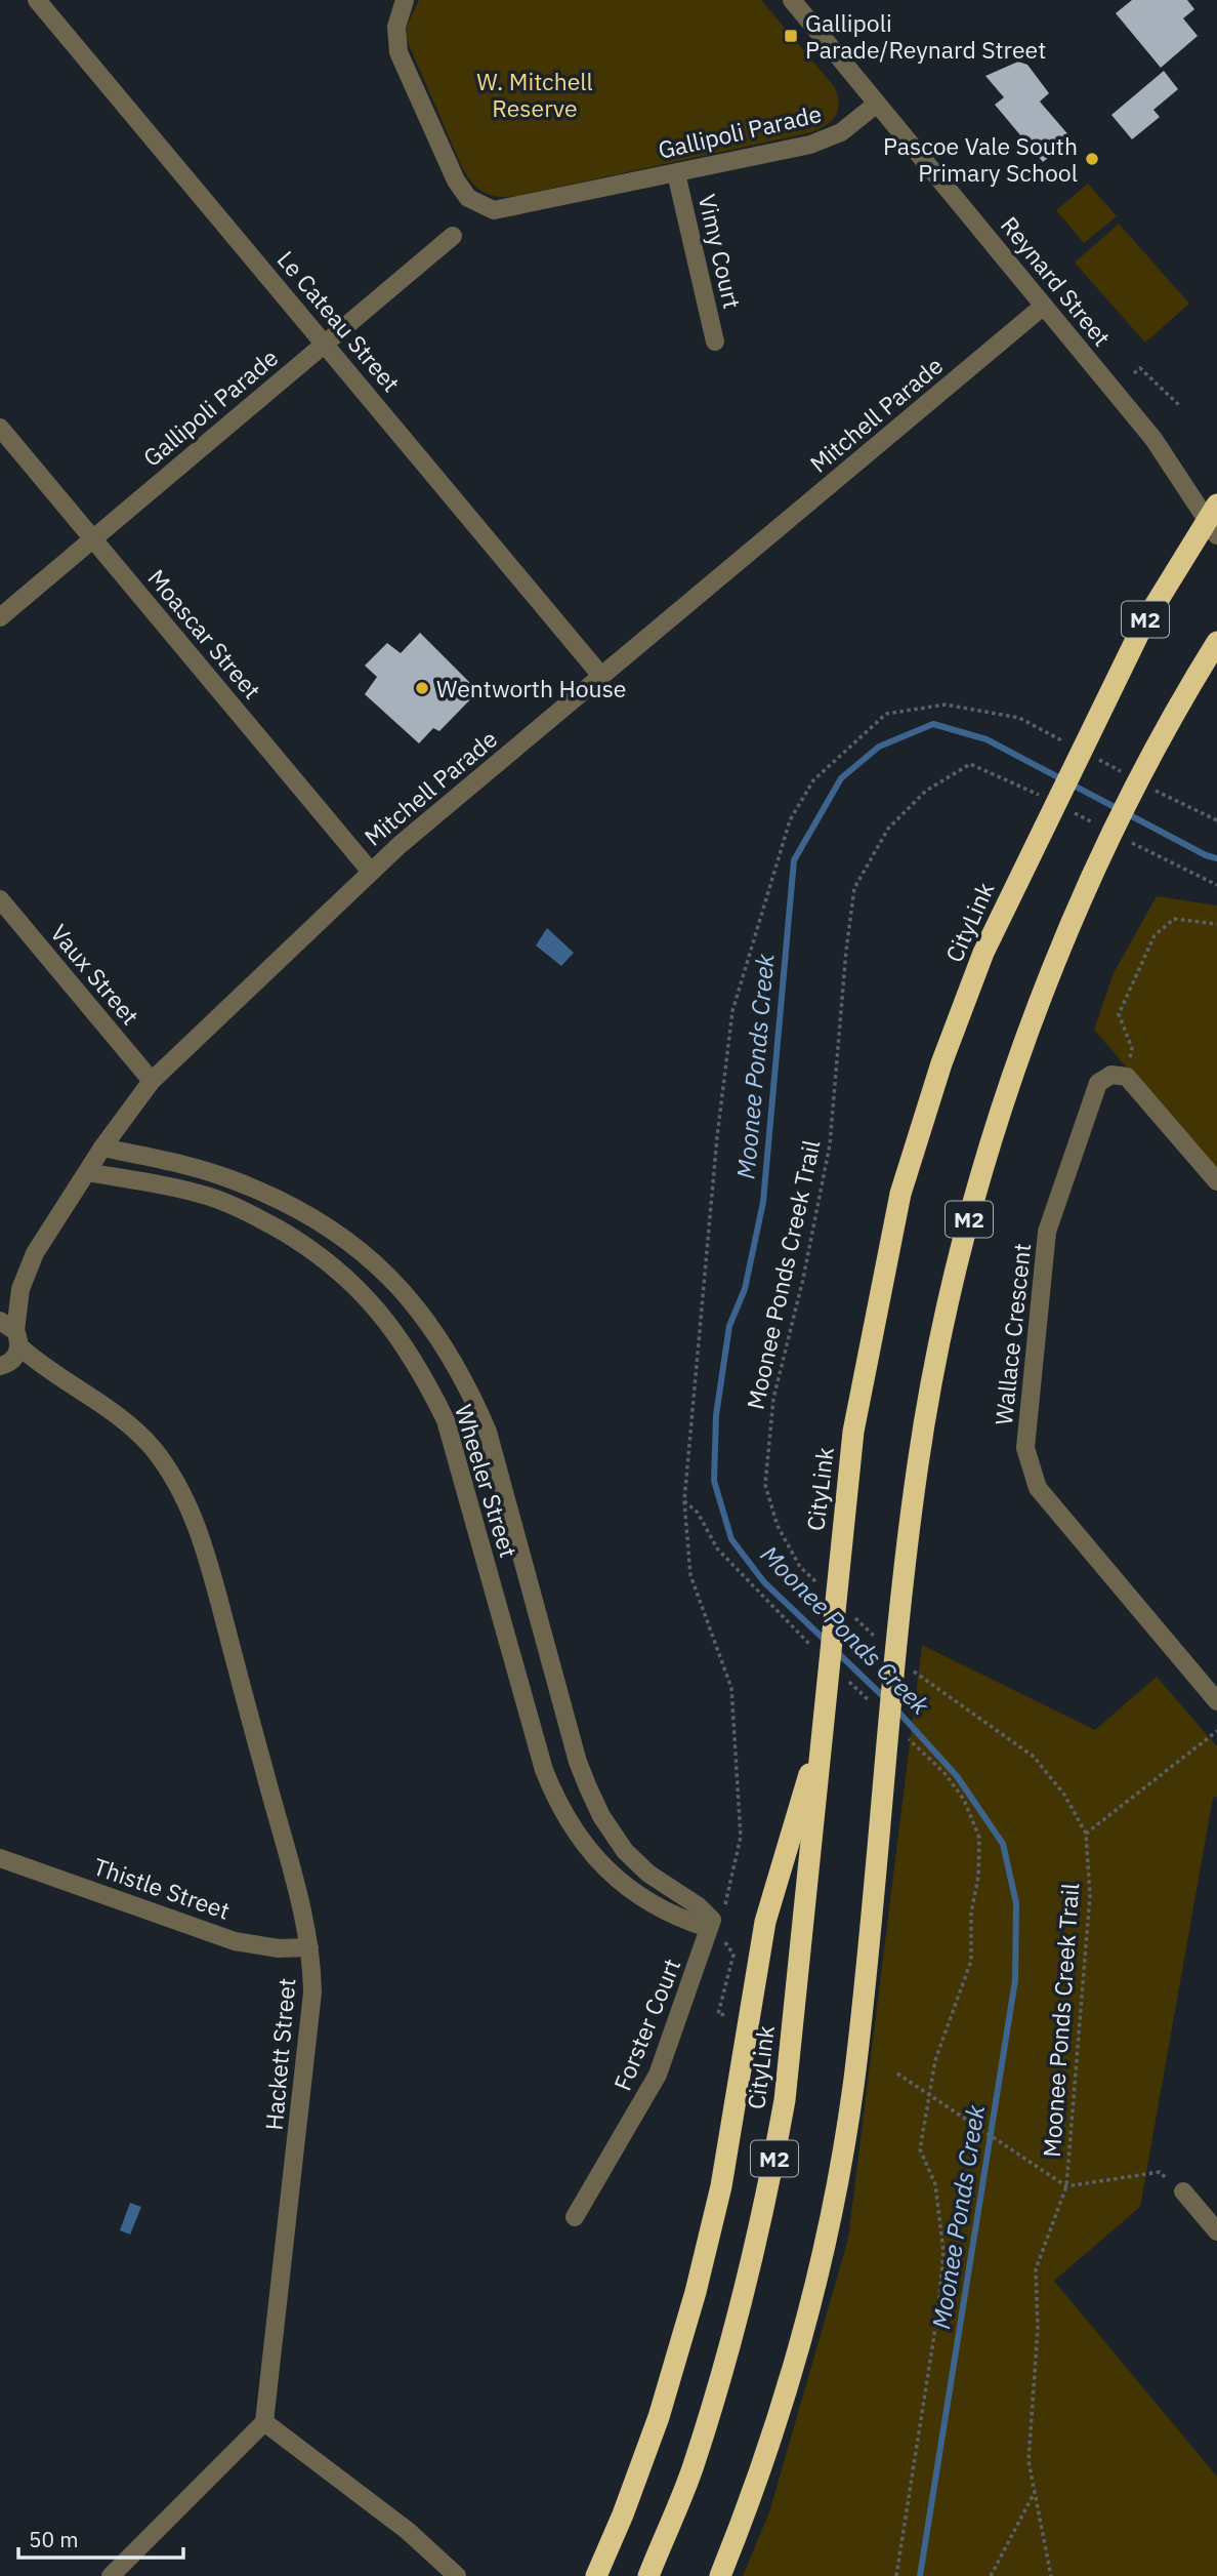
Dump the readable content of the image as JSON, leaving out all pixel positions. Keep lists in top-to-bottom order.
{
  "streets": {
    "highway": ["M2", "CityLink"],
    "street": [
      "Gallipoli Parade",
      "Vimy Court",
      "Reynard Street",
      "Le Cateau Street",
      "Mitchell Parade",
      "Moascar Street",
      "Vaux Street",
      "Wallace Crescent",
      "Wheeler Street",
      "Thistle Street",
      "Forster Court",
      "Hackett Street"
    ],
    "path": ["Moonee Ponds Creek Trail"]
  },
  "crossings": [
    ["Gallipoli Parade", "Vimy Court"],
    ["Gallipoli Parade", "Reynard Street"],
    ["Gallipoli Parade", "Le Cateau Street"],
    ["Gallipoli Parade", "Moascar Street"],
    ["Reynard Street", "Mitchell Parade"],
    ["Le Cateau Street", "Mitchell Parade"],
    ["Mitchell Parade", "Moascar Street"],
    ["Mitchell Parade", "Vaux Street"],
    ["Mitchell Parade", "Wheeler Street"],
    ["Mitchell Parade", "Hackett Street"],
    ["CityLink", "Moonee Ponds Creek Trail"],
    ["Wheeler Street", "Forster Court"],
    ["Thistle Street", "Hackett Street"]
  ],
  "water": ["Moonee Ponds Creek"],
  "parks": ["W. Mitchell Reserve"],
  "places": {
    "transit": ["Gallipoli Parade/Reynard Street"],
    "other": ["Pascoe Vale South Primary School", "Wentworth House"]
  },
  "scale_bar": "50 m"
}
